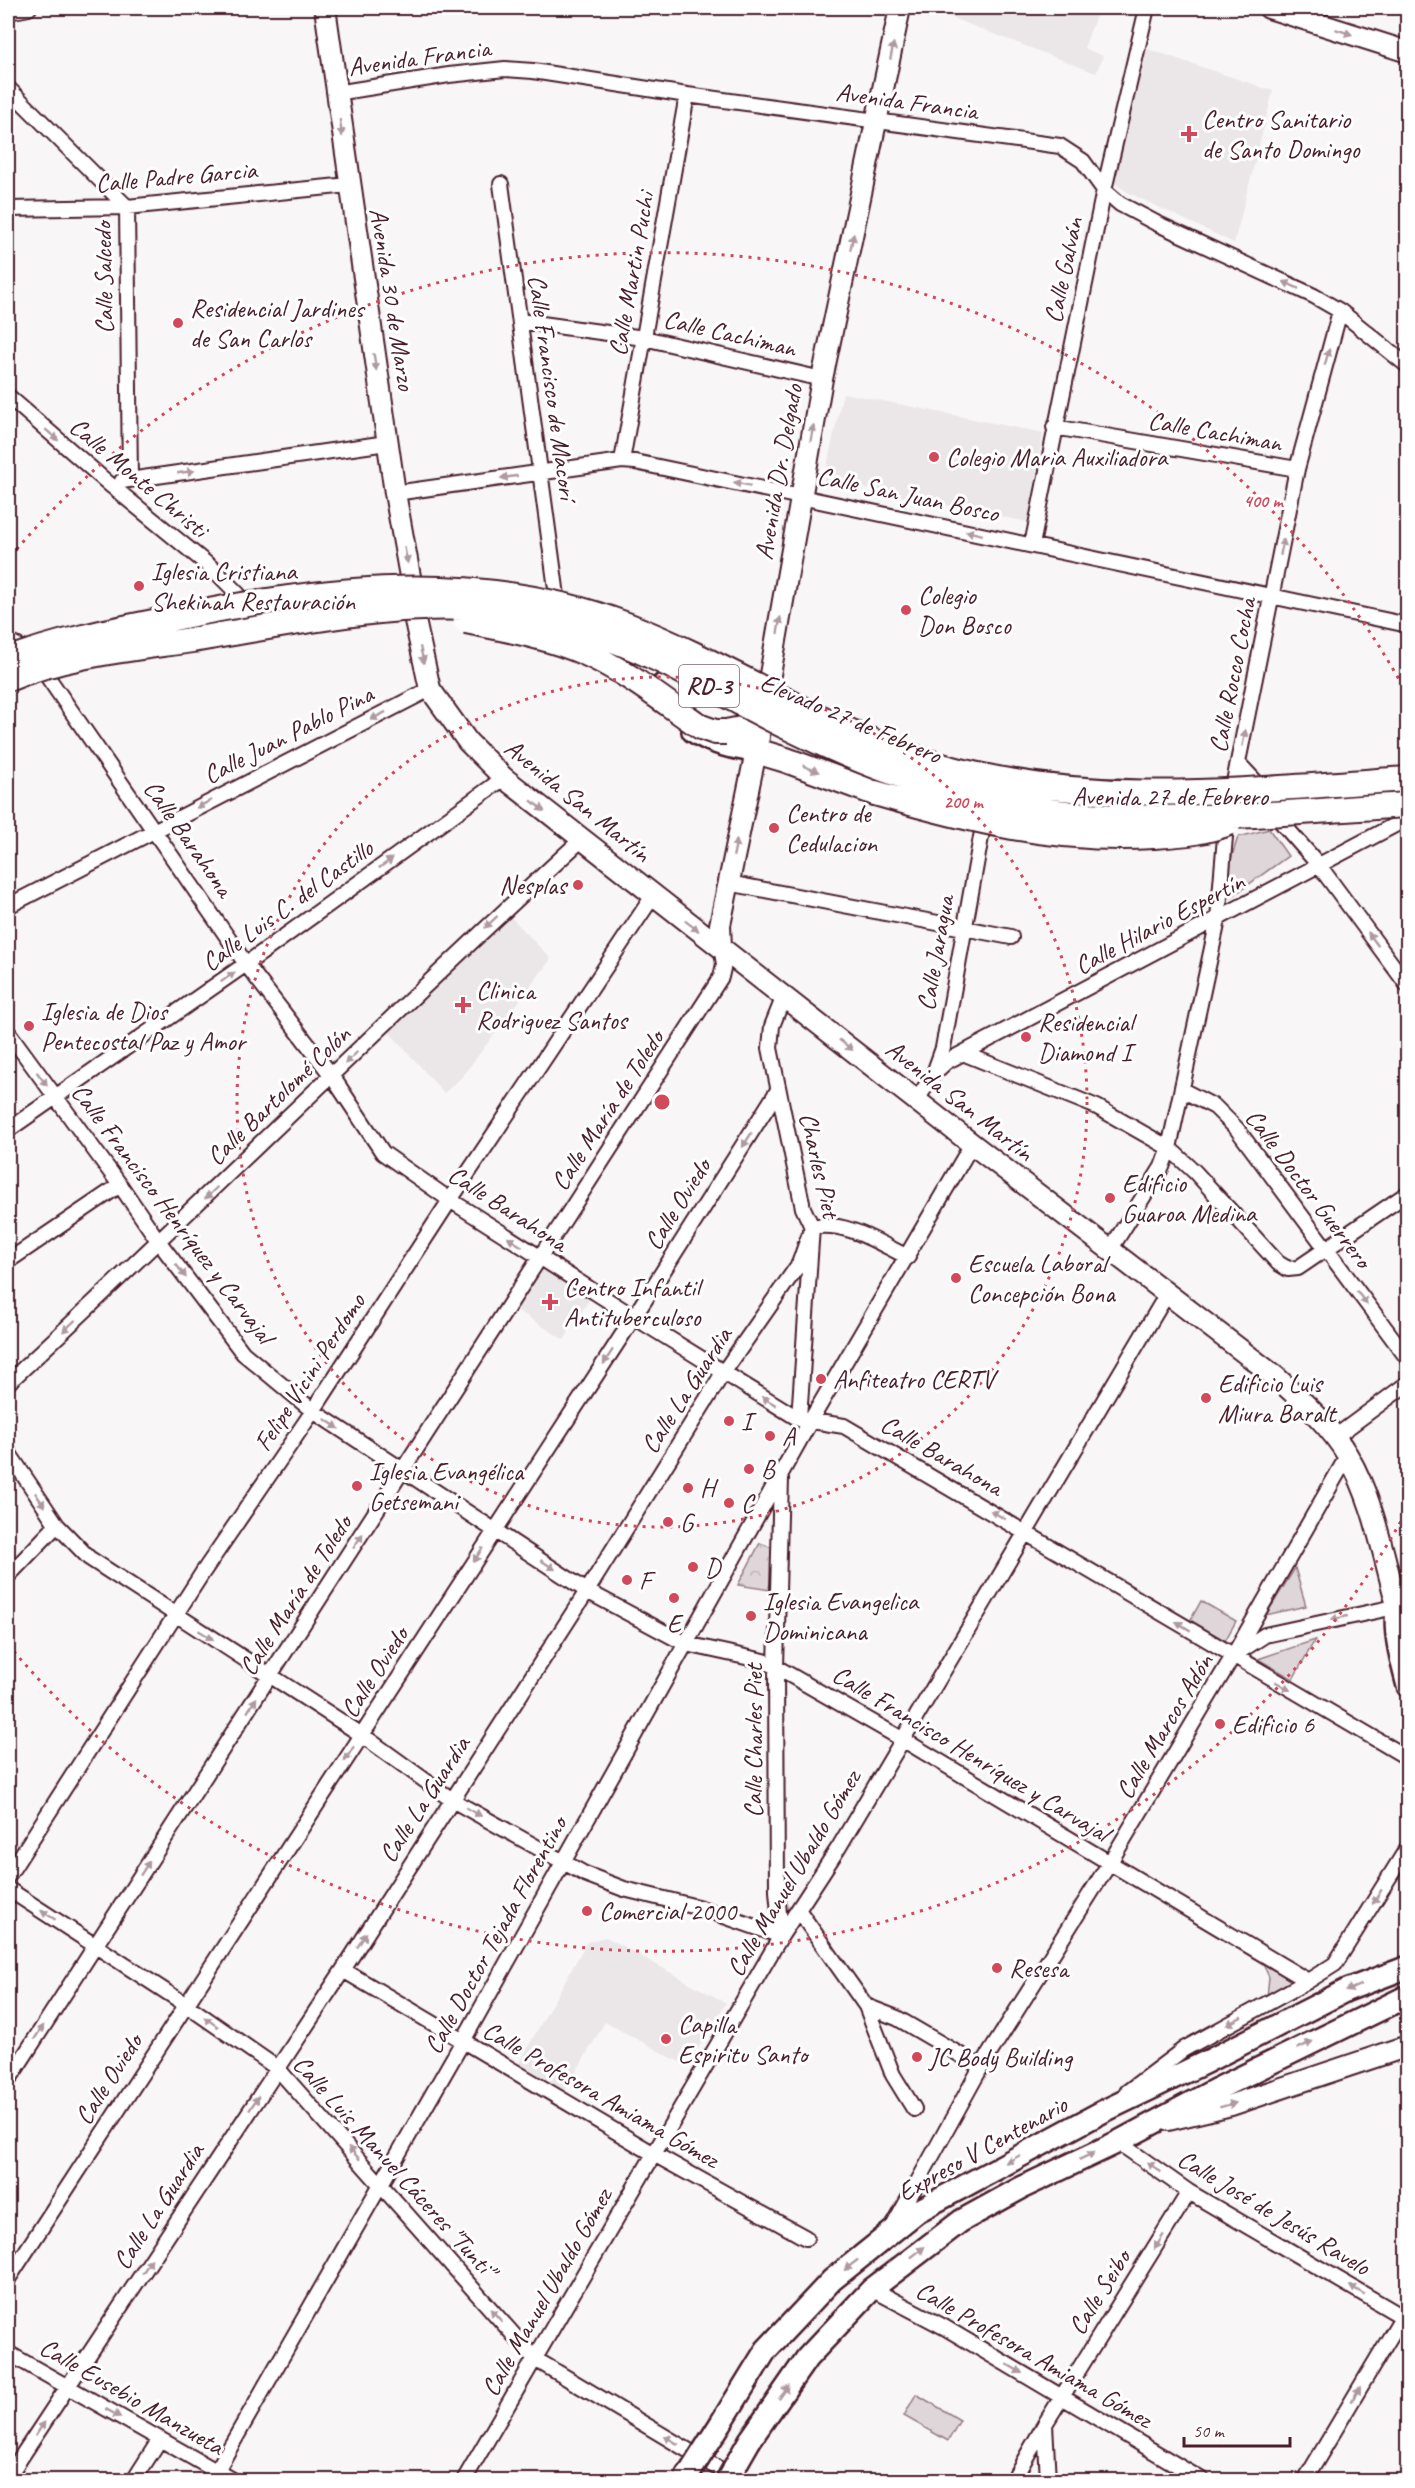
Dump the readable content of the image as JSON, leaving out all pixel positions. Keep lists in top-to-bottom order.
{
  "streets": {
    "highway": ["RD-3", "Elevado 27 de Febrero"],
    "main road": [
      "Avenida 30 de Marzo",
      "Avenida Dr. Delgado",
      "Avenida 27 de Febrero",
      "Avenida San Martín",
      "Expreso V Centenario"
    ],
    "street": [
      "Avenida Francia",
      "Calle Padre Garcia",
      "Calle Galván",
      "Calle Martin Puchi",
      "Calle Salcedo",
      "Calle Cachiman",
      "Calle Francisco de Macorí",
      "Calle Monte Christi",
      "Calle San Juan Bosco",
      "Calle Rocco Cocha",
      "Calle Juan Pablo Pina",
      "Calle Barahona",
      "Calle Luis C. del Castillo",
      "Calle Hilario Espertín",
      "Calle Jaragua",
      "Calle Bartolomé Colón",
      "Calle María de Toledo",
      "Charles Piet",
      "Calle Doctor Guerrero",
      "Calle Oviedo",
      "Calle Francisco Henríquez y Carvajal",
      "Felipe Vicini Perdomo",
      "Calle La Guardia",
      "Calle Marcos Adón",
      "Calle Charles Piet",
      "Calle Manuel Ubaldo Gómez",
      "Calle Doctor Tejada Florentino",
      "Calle Profesora Amiama Gómez",
      "Calle Luis Manuel Cáceres \"Tunti\"",
      "Calle José de Jesús Ravelo",
      "Calle Seibo",
      "Calle Eusebio Manzueta"
    ]
  },
  "crossings": [
    ["Avenida Francia", "Calle Galván"],
    ["Avenida Francia", "Calle Martin Puchi"],
    ["Avenida Francia", "Avenida 30 de Marzo"],
    ["Avenida Francia", "Avenida Dr. Delgado"],
    ["Avenida Francia", "Calle Rocco Cocha"],
    ["Calle Padre Garcia", "Calle Salcedo"],
    ["Calle Padre Garcia", "Avenida 30 de Marzo"],
    ["Calle Galván", "Calle Cachiman"],
    ["Calle Galván", "Calle San Juan Bosco"],
    ["Calle Martin Puchi", "Calle Cachiman"],
    ["Calle Martin Puchi", "Calle San Juan Bosco"],
    ["Avenida 30 de Marzo", "Calle San Juan Bosco"],
    ["Avenida 30 de Marzo", "Elevado 27 de Febrero"],
    ["Avenida 30 de Marzo", "Avenida 27 de Febrero"],
    ["Avenida 30 de Marzo", "Avenida San Martín"],
    ["Calle Cachiman", "Calle Francisco de Macorí"],
    ["Calle Cachiman", "Avenida Dr. Delgado"],
    ["Calle Cachiman", "Calle Rocco Cocha"],
    ["Calle Francisco de Macorí", "Calle San Juan Bosco"],
    ["Calle Francisco de Macorí", "Avenida 27 de Febrero"],
    ["Avenida Dr. Delgado", "Calle San Juan Bosco"],
    ["Avenida Dr. Delgado", "Avenida 27 de Febrero"],
    ["Avenida Dr. Delgado", "Avenida San Martín"],
    ["Avenida Dr. Delgado", "Calle María de Toledo"],
    ["Calle Monte Christi", "Avenida 27 de Febrero"],
    ["Calle San Juan Bosco", "Calle Rocco Cocha"],
    ["Calle Rocco Cocha", "Avenida 27 de Febrero"],
    ["Calle Rocco Cocha", "Avenida San Martín"],
    ["Calle Rocco Cocha", "Calle Hilario Espertín"],
    ["Calle Rocco Cocha", "Calle Doctor Guerrero"],
    ["Elevado 27 de Febrero", "Avenida 27 de Febrero"],
    ["Elevado 27 de Febrero", "Avenida San Martín"],
    ["Elevado 27 de Febrero", "Calle Barahona"],
    ["Calle Juan Pablo Pina", "Avenida San Martín"],
    ["Calle Juan Pablo Pina", "Calle Barahona"],
    ["Avenida 27 de Febrero", "Avenida San Martín"],
    ["Avenida 27 de Febrero", "Calle Barahona"],
    ["Avenida 27 de Febrero", "Calle Hilario Espertín"],
    ["Avenida 27 de Febrero", "Calle Jaragua"],
    ["Avenida San Martín", "Calle Luis C. del Castillo"],
    ["Avenida San Martín", "Calle Jaragua"],
    ["Avenida San Martín", "Calle Bartolomé Colón"],
    ["Avenida San Martín", "Calle María de Toledo"],
    ["Avenida San Martín", "Charles Piet"],
    ["Avenida San Martín", "Felipe Vicini Perdomo"],
    ["Avenida San Martín", "Calle Marcos Adón"],
    ["Avenida San Martín", "Calle Manuel Ubaldo Gómez"],
    ["Calle Barahona", "Calle Luis C. del Castillo"],
    ["Calle Barahona", "Calle Bartolomé Colón"],
    ["Calle Barahona", "Calle María de Toledo"],
    ["Calle Barahona", "Charles Piet"],
    ["Calle Barahona", "Calle Oviedo"],
    ["Calle Barahona", "Felipe Vicini Perdomo"],
    ["Calle Barahona", "Calle La Guardia"],
    ["Calle Barahona", "Calle Marcos Adón"],
    ["Calle Barahona", "Calle Manuel Ubaldo Gómez"],
    ["Calle Barahona", "Calle Doctor Tejada Florentino"],
    ["Calle Luis C. del Castillo", "Calle Francisco Henríquez y Carvajal"],
    ["Calle Hilario Espertín", "Calle Jaragua"],
    ["Calle Bartolomé Colón", "Calle Francisco Henríquez y Carvajal"],
    ["Calle María de Toledo", "Calle Francisco Henríquez y Carvajal"],
    ["Calle María de Toledo", "Calle Luis Manuel Cáceres \"Tunti\""],
    ["Charles Piet", "Calle Oviedo"],
    ["Charles Piet", "Calle La Guardia"],
    ["Charles Piet", "Calle Doctor Tejada Florentino"],
    ["Calle Oviedo", "Calle Francisco Henríquez y Carvajal"],
    ["Calle Oviedo", "Calle Luis Manuel Cáceres \"Tunti\""],
    ["Calle Francisco Henríquez y Carvajal", "Felipe Vicini Perdomo"],
    ["Calle Francisco Henríquez y Carvajal", "Calle La Guardia"],
    ["Calle Francisco Henríquez y Carvajal", "Calle Marcos Adón"],
    ["Calle Francisco Henríquez y Carvajal", "Calle Charles Piet"],
    ["Calle Francisco Henríquez y Carvajal", "Calle Manuel Ubaldo Gómez"],
    ["Calle Francisco Henríquez y Carvajal", "Calle Doctor Tejada Florentino"],
    ["Calle Francisco Henríquez y Carvajal", "Expreso V Centenario"],
    ["Calle La Guardia", "Calle Profesora Amiama Gómez"],
    ["Calle La Guardia", "Calle Luis Manuel Cáceres \"Tunti\""],
    ["Calle La Guardia", "Calle Eusebio Manzueta"],
    ["Calle Marcos Adón", "Expreso V Centenario"],
    ["Calle Charles Piet", "Calle Manuel Ubaldo Gómez"],
    ["Calle Charles Piet", "Calle Doctor Tejada Florentino"],
    ["Calle Manuel Ubaldo Gómez", "Calle Profesora Amiama Gómez"],
    ["Calle Manuel Ubaldo Gómez", "Calle Luis Manuel Cáceres \"Tunti\""],
    ["Calle Doctor Tejada Florentino", "Calle Profesora Amiama Gómez"],
    ["Calle Doctor Tejada Florentino", "Calle Luis Manuel Cáceres \"Tunti\""],
    ["Calle Doctor Tejada Florentino", "Calle Eusebio Manzueta"],
    ["Calle Profesora Amiama Gómez", "Expreso V Centenario"],
    ["Calle Profesora Amiama Gómez", "Calle Seibo"],
    ["Expreso V Centenario", "Calle José de Jesús Ravelo"],
    ["Calle José de Jesús Ravelo", "Calle Seibo"]
  ],
  "one_way": [
    "Avenida 30 de Marzo",
    "Avenida Dr. Delgado",
    "Calle Monte Christi",
    "Calle San Juan Bosco",
    "Calle Rocco Cocha",
    "Calle Juan Pablo Pina",
    "Calle Luis C. del Castillo",
    "Calle Bartolomé Colón",
    "Calle María de Toledo",
    "Calle Doctor Guerrero",
    "Calle Oviedo",
    "Calle La Guardia",
    "Calle Luis Manuel Cáceres \"Tunti\"",
    "Calle José de Jesús Ravelo",
    "Calle Seibo",
    "Calle Eusebio Manzueta"
  ],
  "places": {
    "health": ["Centro Sanitario de Santo Domingo", "Clinica Rodriguez Santos", "Centro Infantil Antituberculoso"],
    "other": [
      "Residencial Jardines de San Carlos",
      "Colegio Maria Auxiliadora",
      "Iglesia Cristiana Shekinah Restauración",
      "Colegio Don Bosco",
      "Centro de Cedulacion",
      "Nesplas",
      "Iglesia de Dios Pentecostal Paz y Amor",
      "Residencial Diamond I",
      "Edificio Guaroa Medina",
      "Escuela Laboral Concepción Bona",
      "Anfiteatro CERTV",
      "Edificio Luis Miura Baralt",
      "I",
      "A",
      "B",
      "Iglesia Evangélica Getsemani",
      "H",
      "C",
      "G",
      "D",
      "F",
      "E",
      "Iglesia Evangelica Dominicana",
      "Edificio 6",
      "Comercial 2000",
      "Resesa",
      "Capilla Espiritu Santo",
      "JC Body Building"
    ]
  },
  "scale_bar": "50 m",
  "rings": ["400 m", "200 m"]
}
